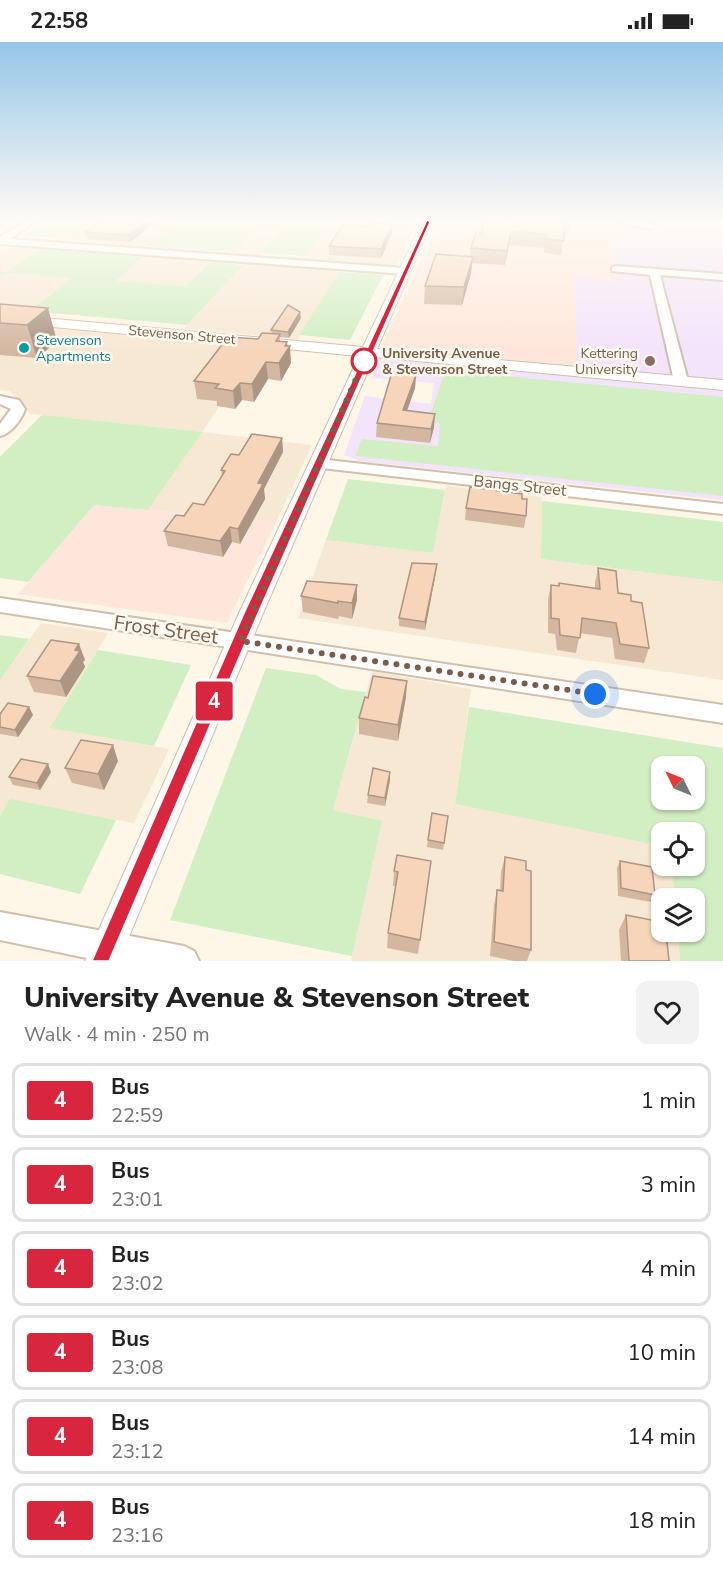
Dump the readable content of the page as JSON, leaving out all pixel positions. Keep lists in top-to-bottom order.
{
  "streets": {
    "street": ["Stevenson Street", "Bangs Street", "Frost Street"]
  },
  "places": ["Stevenson Apartments", "University Avenue & Stevenson Street", "Kettering University"],
  "lines": ["bus line 4"],
  "north": "top left",
  "page": {
    "status": "22:58",
    "on_map": "4",
    "heading": ["University Avenue & Stevenson Street", "Walk · 4 min · 250 m"],
    "list": [
      {
        "mark": "4",
        "name": "Bus",
        "note": "22:59",
        "value": "1 min"
      },
      {
        "mark": "4",
        "name": "Bus",
        "note": "23:01",
        "value": "3 min"
      },
      {
        "mark": "4",
        "name": "Bus",
        "note": "23:02",
        "value": "4 min"
      },
      {
        "mark": "4",
        "name": "Bus",
        "note": "23:08",
        "value": "10 min"
      },
      {
        "mark": "4",
        "name": "Bus",
        "note": "23:12",
        "value": "14 min"
      },
      {
        "mark": "4",
        "name": "Bus",
        "note": "23:16",
        "value": "18 min"
      }
    ]
  }
}
